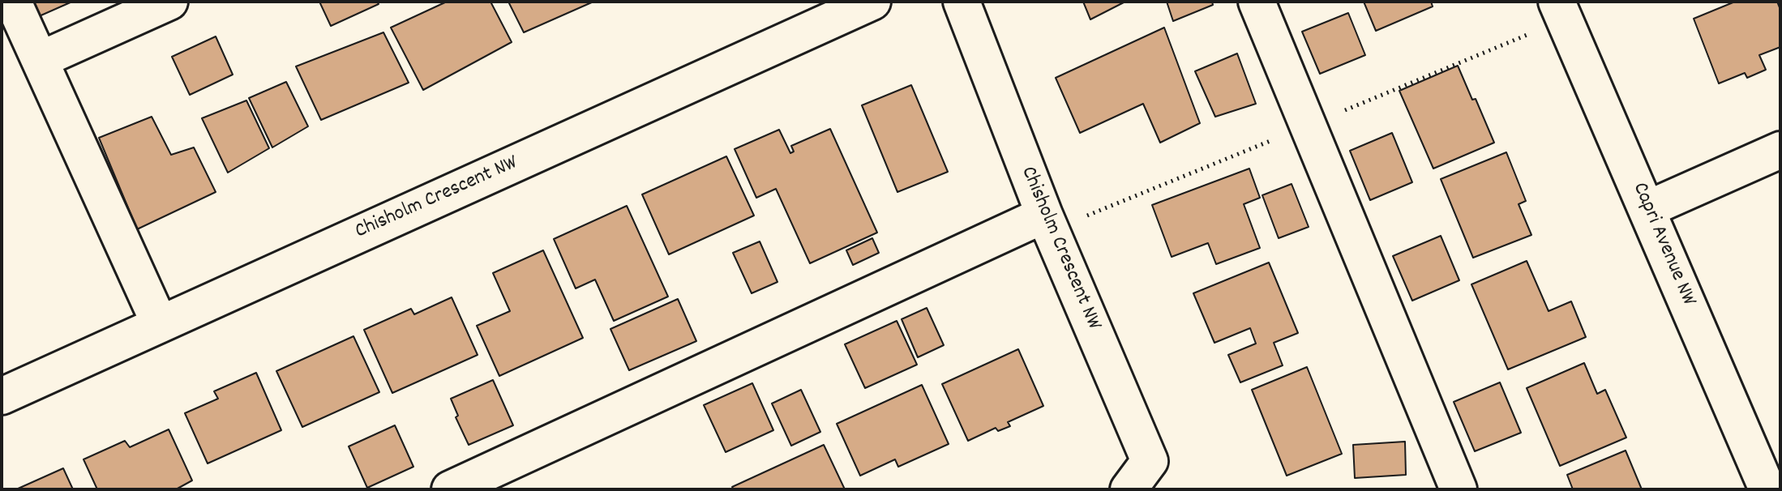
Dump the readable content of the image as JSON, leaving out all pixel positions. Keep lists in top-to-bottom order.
{
  "streets": {
    "street": ["Chisholm Crescent NW", "Capri Avenue NW"]
  }
}
